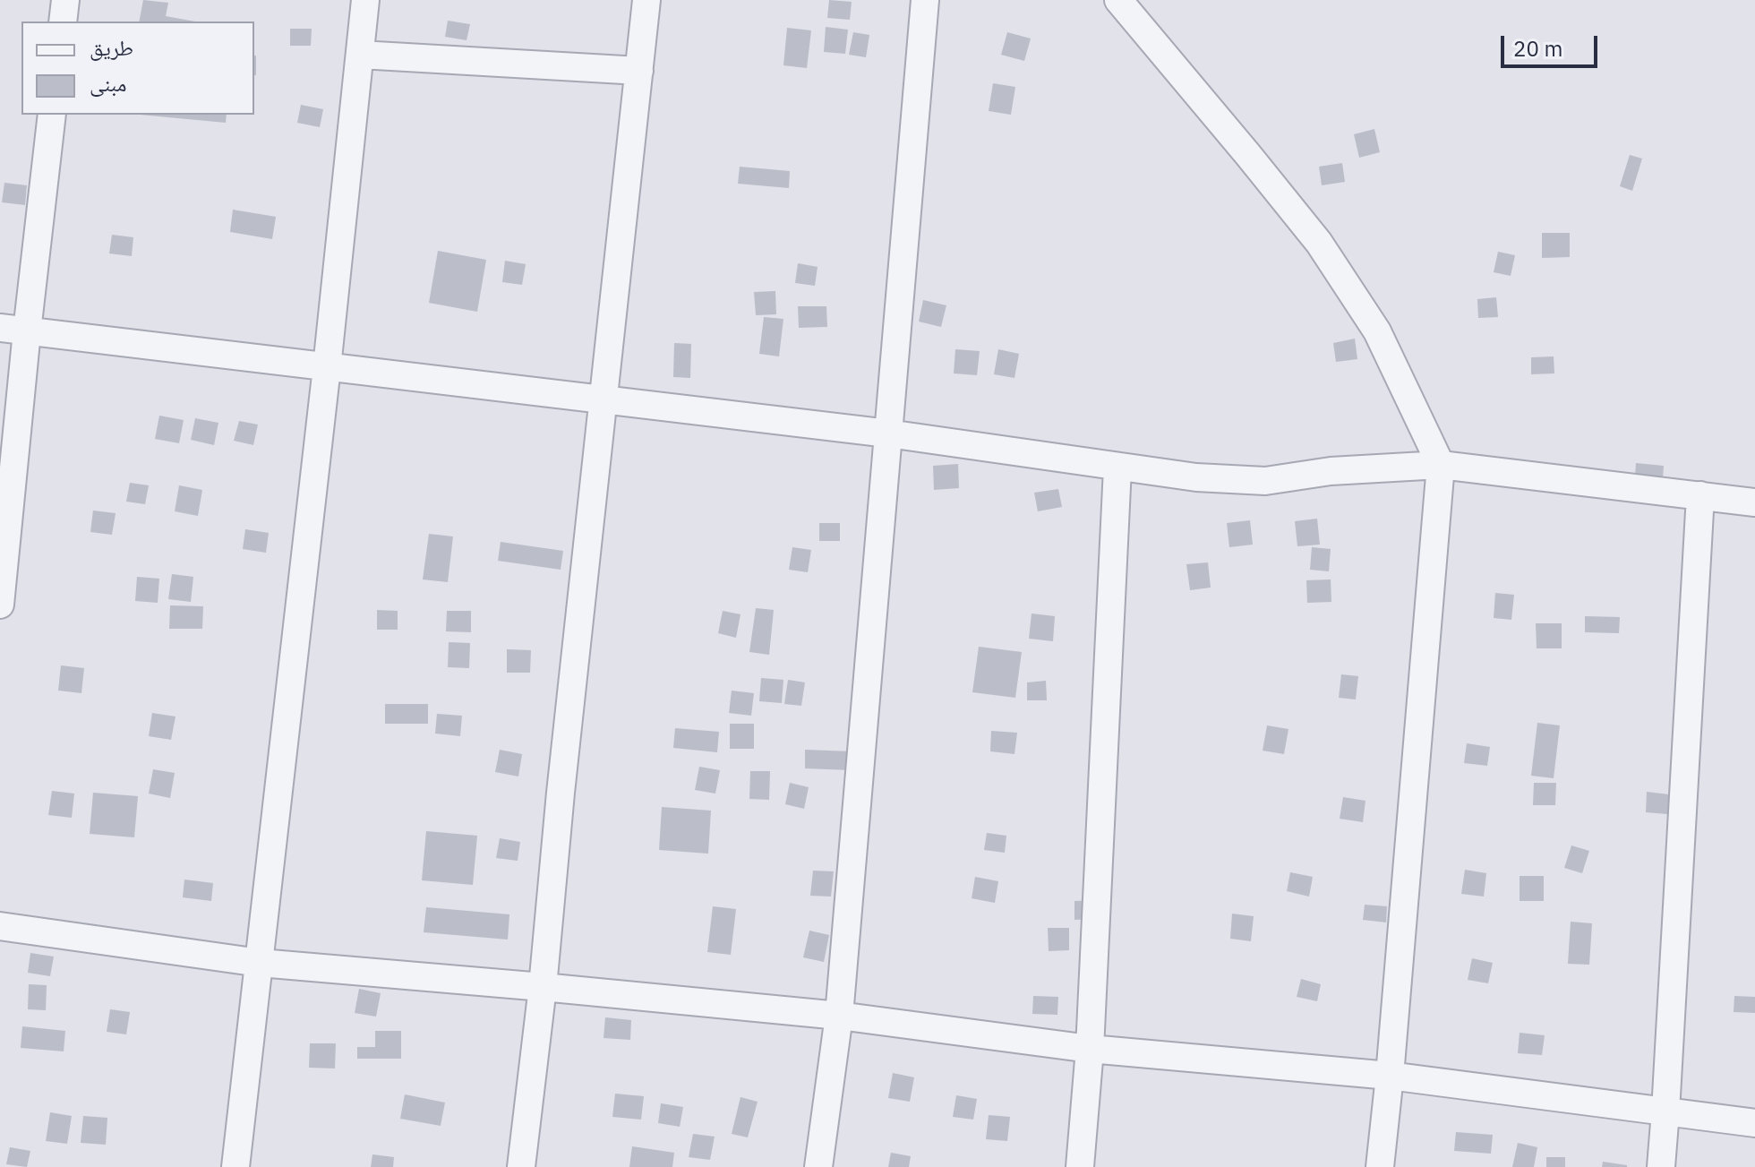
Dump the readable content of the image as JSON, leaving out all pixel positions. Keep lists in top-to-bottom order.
{
  "legend": ["طريق", "مبنى"],
  "scale_bar": "20 m"
}
